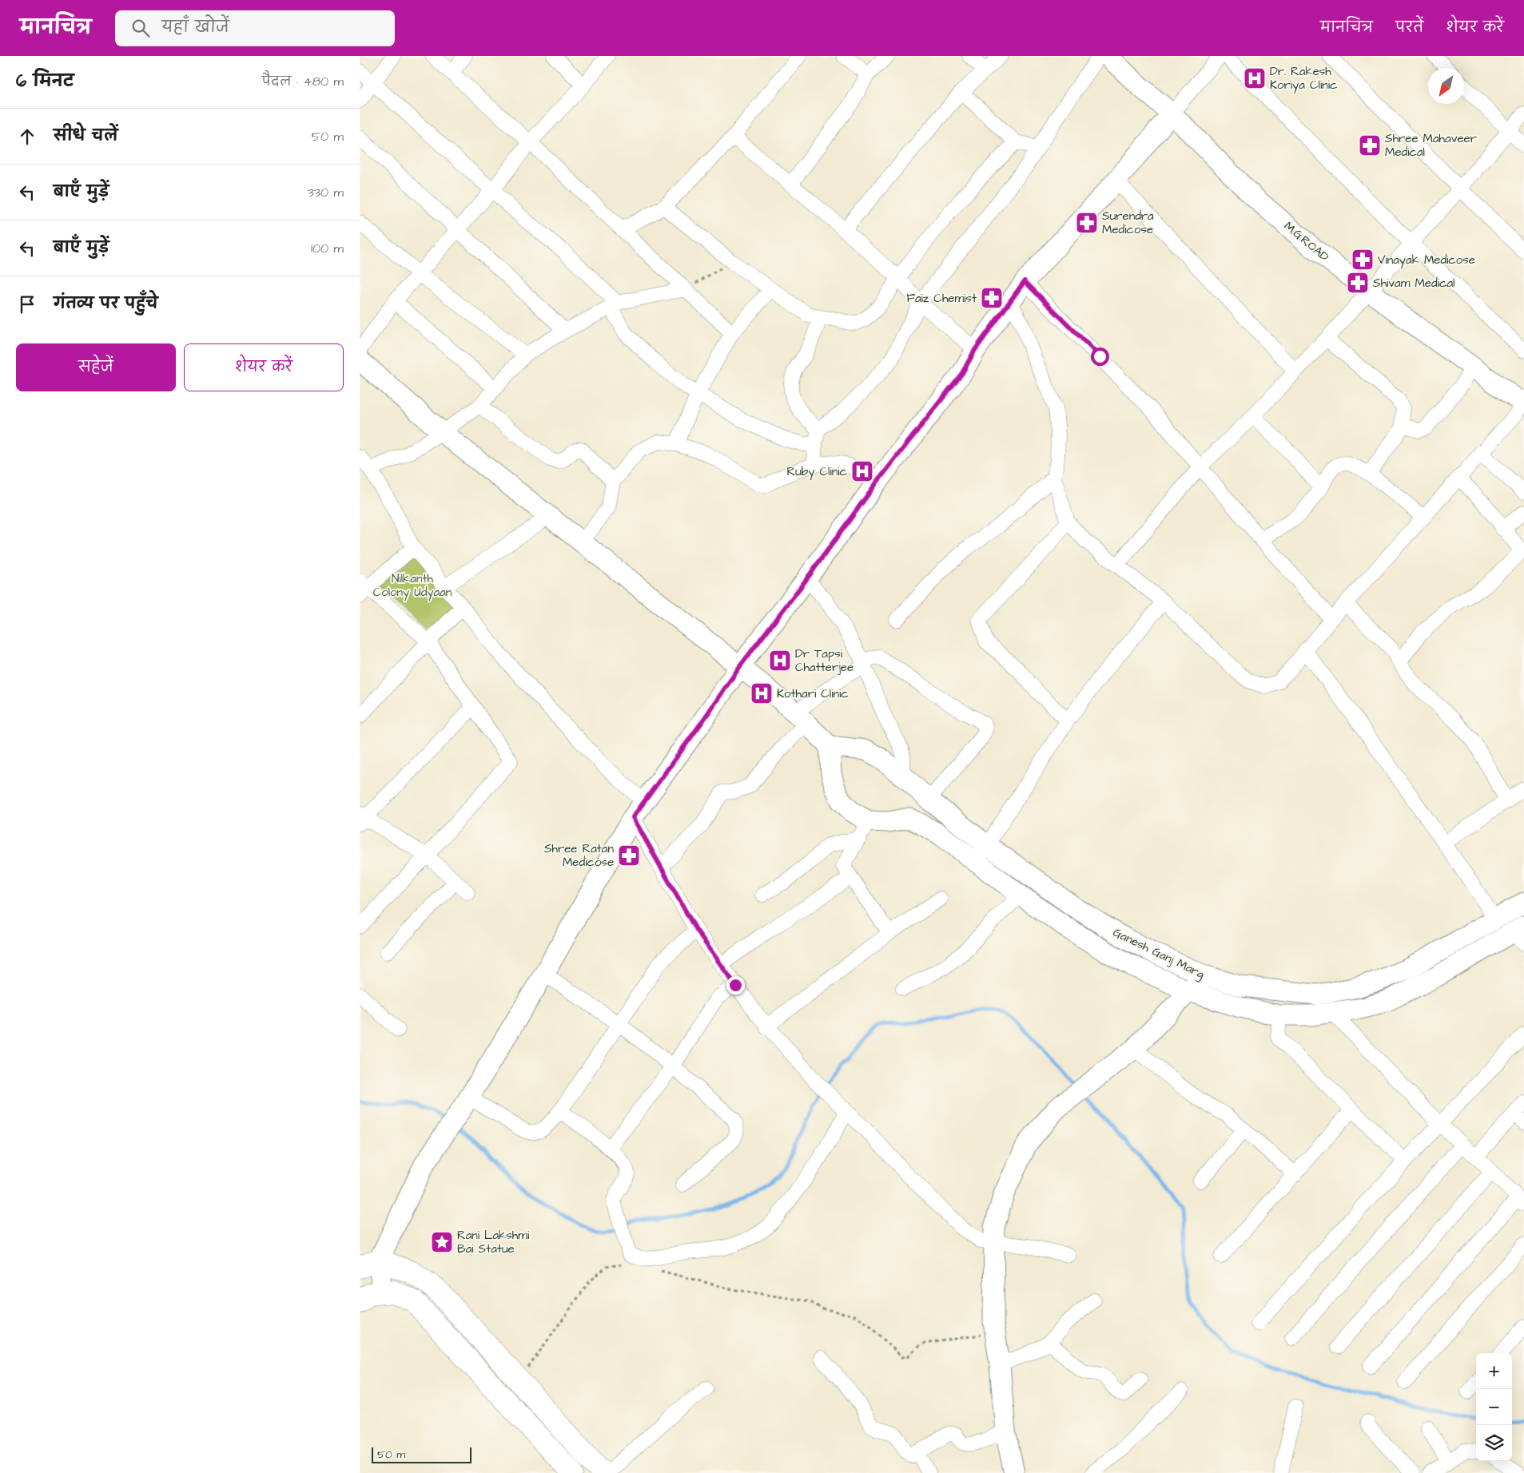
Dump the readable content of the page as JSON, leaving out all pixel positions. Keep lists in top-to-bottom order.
{
  "streets": {
    "main road": ["M.G.ROAD", "Ganesh Ganj Marg"]
  },
  "parks": ["Nilkanth Colony Udyaan"],
  "places": {
    "hospital": [
      "Dr. Rakesh Koriya Clinic",
      "Ruby Clinic",
      "Dr Tapsi Chatterjee",
      "Kothari Clinic"
    ],
    "pharmacy": [
      "Shree Mahaveer Medical",
      "Surendra Medicose",
      "Vinayak Medicose",
      "Shivam Medical",
      "Faiz Chemist",
      "Shree Ratan Medicose"
    ],
    "place": ["Rani Lakshmi Bai Statue"]
  },
  "scale_bar": "50 m",
  "north": "bottom left",
  "page": {
    "header": "मानचित्र",
    "search": "यहाँ खोजें",
    "nav": ["मानचित्र", "परतें", "शेयर करें"],
    "heading": ["6 मिनट", "पैदल · 480 m"],
    "list": [
      ["सीधे चलें", "50 m"],
      ["बाएँ मुड़ें", "330 m"],
      ["बाएँ मुड़ें", "100 m"],
      "गंतव्य पर पहुँचे"
    ],
    "buttons": ["सहेजें", "शेयर करें"],
    "map_buttons": ["+", "−"],
    "scale": "50 m"
  }
}
